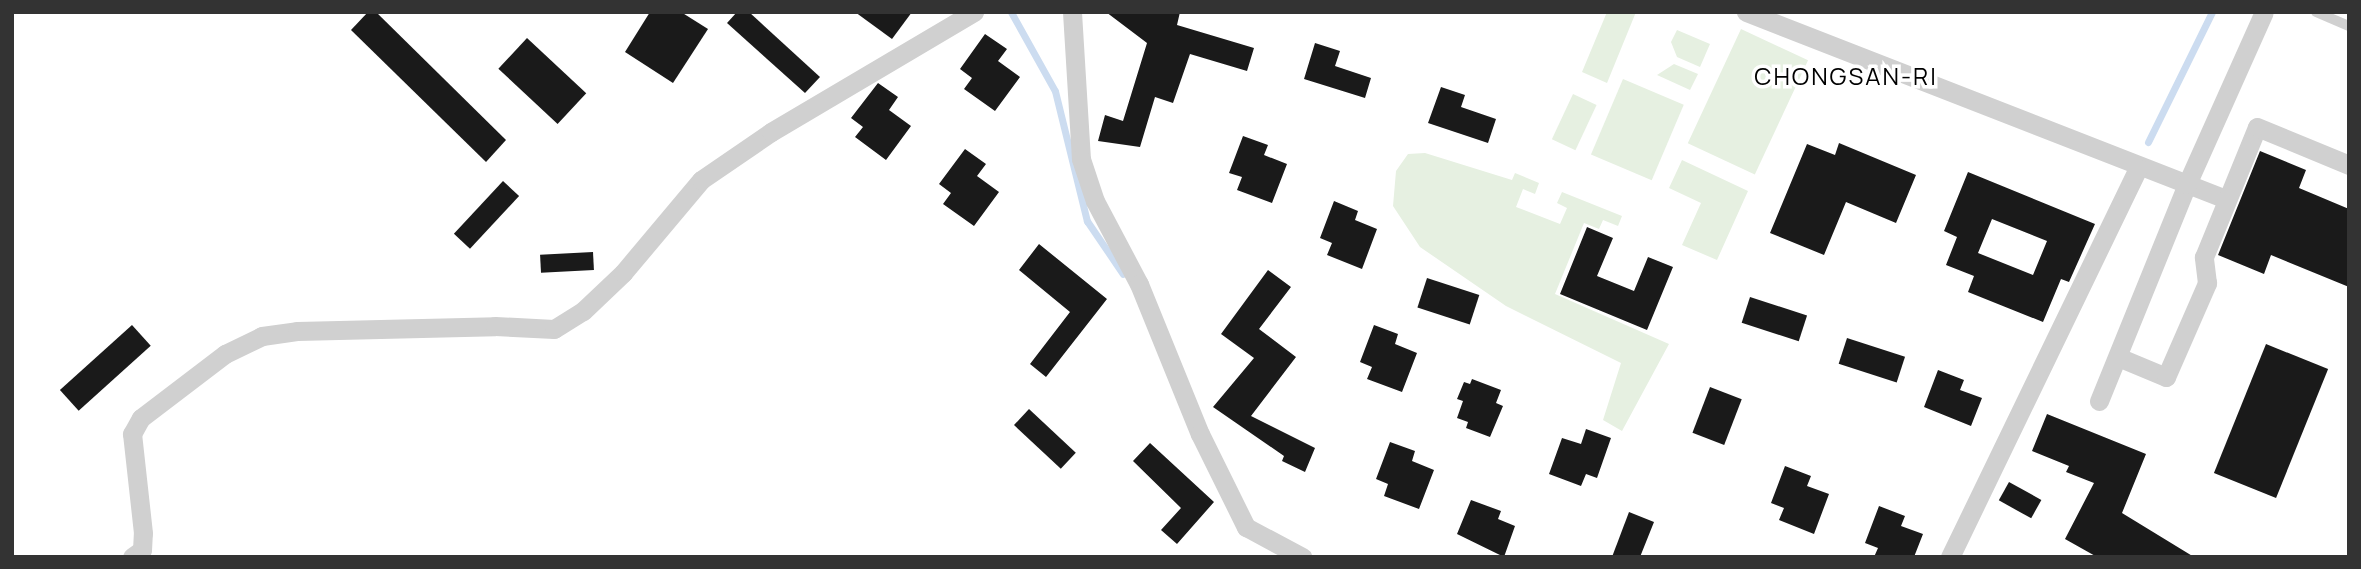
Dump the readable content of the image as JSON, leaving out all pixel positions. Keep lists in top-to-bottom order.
{
  "districts": ["CHONGSAN-RI"]
}
